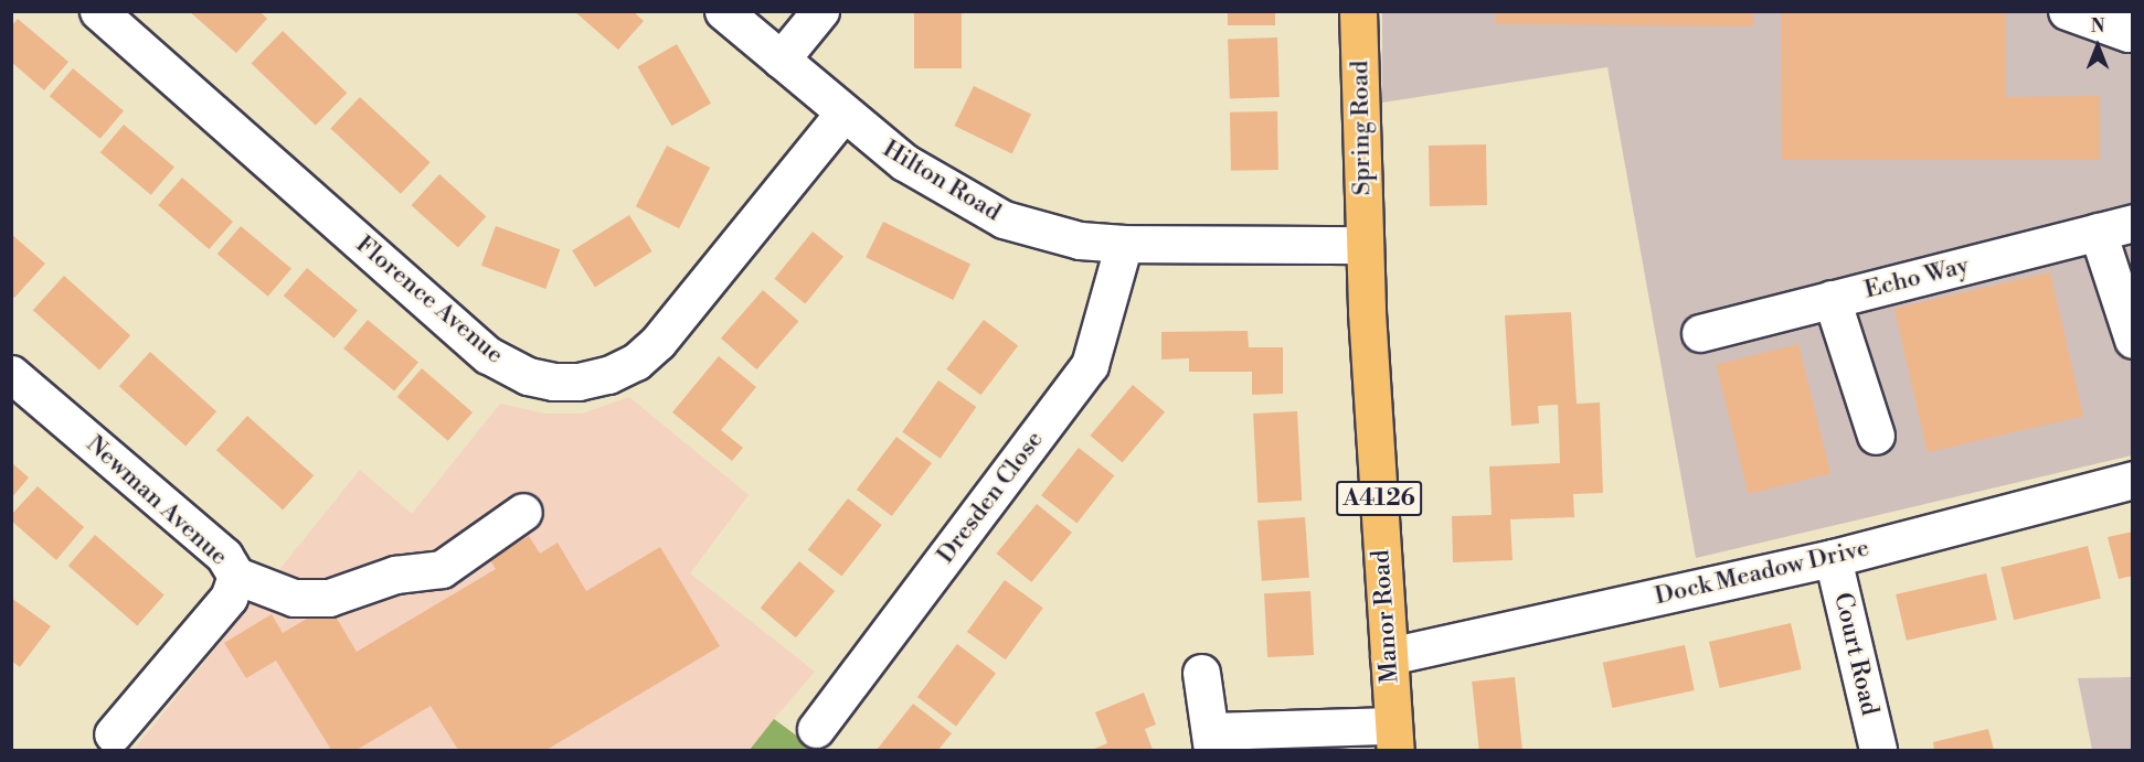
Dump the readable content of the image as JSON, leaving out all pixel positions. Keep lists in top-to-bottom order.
{
  "streets": {
    "main road": ["Spring Road", "A4126", "Manor Road"],
    "street": [
      "Hilton Road",
      "Echo Way",
      "Florence Avenue",
      "Dresden Close",
      "Newman Avenue",
      "Dock Meadow Drive",
      "Court Road"
    ]
  },
  "crossings": [
    ["Spring Road", "Hilton Road"],
    ["Spring Road", "Manor Road"],
    ["Hilton Road", "Florence Avenue"],
    ["Hilton Road", "Dresden Close"],
    ["Hilton Road", "Manor Road"],
    ["Dock Meadow Drive", "Manor Road"],
    ["Dock Meadow Drive", "Court Road"]
  ],
  "north": "top"
}
